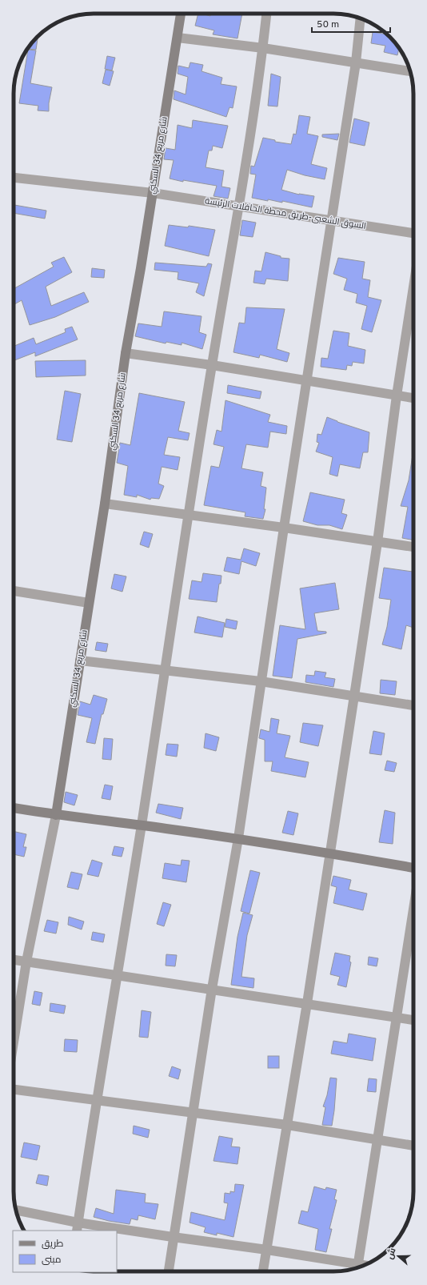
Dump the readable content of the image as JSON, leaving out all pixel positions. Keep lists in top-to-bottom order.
{
  "streets": {
    "street": ["شارع مربع 34 السكني", "السوق الشعبى-طريق محطة الحافلات الرئيسة"]
  },
  "crossings": [
    ["شارع مربع 34 السكني", "السوق الشعبى-طريق محطة الحافلات الرئيسة"]
  ],
  "legend": ["طريق", "مبنى"],
  "scale_bar": "50 m",
  "north": "left"
}
